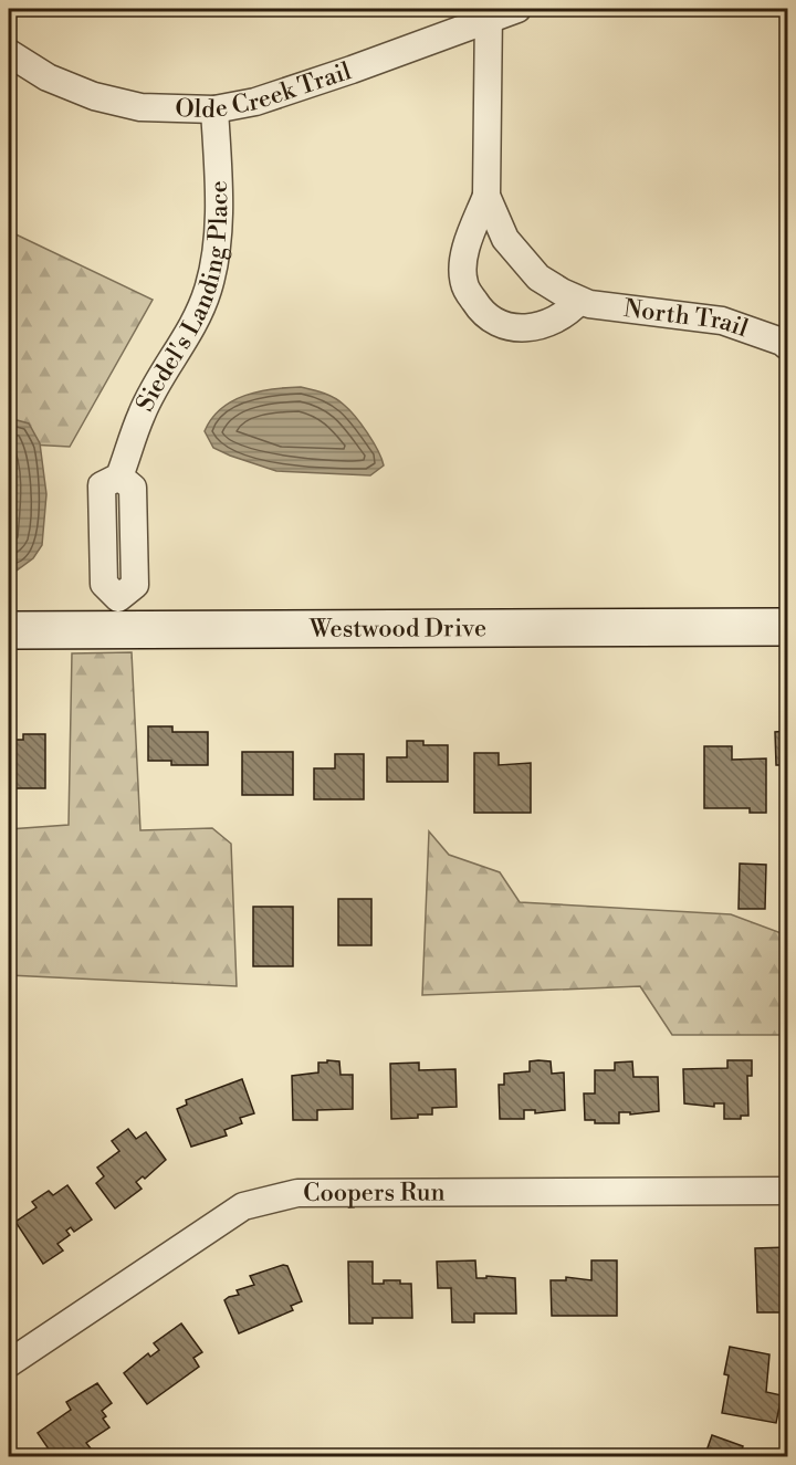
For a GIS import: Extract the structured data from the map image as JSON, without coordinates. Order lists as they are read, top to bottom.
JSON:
{
  "streets": {
    "street": [
      "Olde Creek Trail",
      "Siedel's Landing Place",
      "North Trail",
      "Westwood Drive",
      "Coopers Run"
    ]
  },
  "crossings": [
    ["Olde Creek Trail", "Siedel's Landing Place"],
    ["Olde Creek Trail", "North Trail"],
    ["Siedel's Landing Place", "Westwood Drive"]
  ]
}
